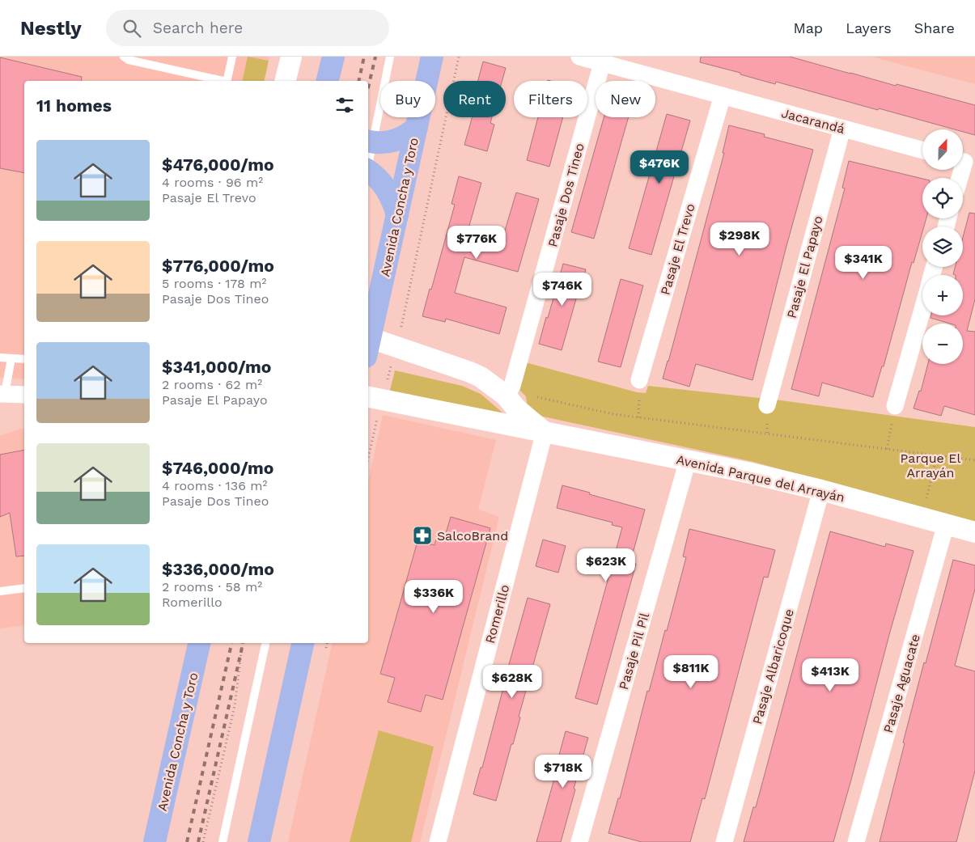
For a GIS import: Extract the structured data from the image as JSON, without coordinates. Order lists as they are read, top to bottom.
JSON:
{
  "streets": {
    "main road": ["Avenida Concha y Toro"],
    "street": [
      "Jacarandá",
      "Pasaje Dos Tineo",
      "Pasaje El Trevo",
      "Pasaje El Papayo",
      "Avenida Parque del Arrayán",
      "Romerillo",
      "Pasaje Pil Pil",
      "Pasaje Albaricoque",
      "Pasaje Aguacate"
    ]
  },
  "crossings": [
    ["Jacarandá", "Pasaje Dos Tineo"],
    ["Jacarandá", "Pasaje El Trevo"],
    ["Jacarandá", "Pasaje El Papayo"],
    ["Pasaje Dos Tineo", "Avenida Parque del Arrayán"],
    ["Avenida Concha y Toro", "Avenida Parque del Arrayán"],
    ["Avenida Parque del Arrayán", "Romerillo"],
    ["Avenida Parque del Arrayán", "Pasaje Pil Pil"],
    ["Avenida Parque del Arrayán", "Pasaje Albaricoque"],
    ["Avenida Parque del Arrayán", "Pasaje Aguacate"]
  ],
  "parks": ["Parque El Arrayán"],
  "places": {
    "pharmacy": ["SalcoBrand"]
  },
  "north": "top",
  "page": {
    "header": "Nestly",
    "search": "Search here",
    "nav": ["Map", "Layers", "Share"],
    "chip": [
      "Buy",
      "Rent",
      "Filters",
      "New"
    ],
    "heading": "11 homes",
    "map_buttons": ["+", "−"],
    "list": [
      {
        "name": "$476,000/mo",
        "note": "4 rooms · 96 m² · Pasaje El Trevo"
      },
      {
        "name": "$776,000/mo",
        "note": "5 rooms · 178 m² · Pasaje Dos Tineo"
      },
      {
        "name": "$341,000/mo",
        "note": "2 rooms · 62 m² · Pasaje El Papayo"
      },
      {
        "name": "$746,000/mo",
        "note": "4 rooms · 136 m² · Pasaje Dos Tineo"
      },
      {
        "name": "$336,000/mo",
        "note": "2 rooms · 58 m² · Romerillo"
      }
    ],
    "price": [
      "$476K",
      "$298K",
      "$776K",
      "$341K",
      "$746K",
      "$623K",
      "$336K",
      "$811K",
      "$413K",
      "$628K",
      "$718K"
    ]
  }
}
